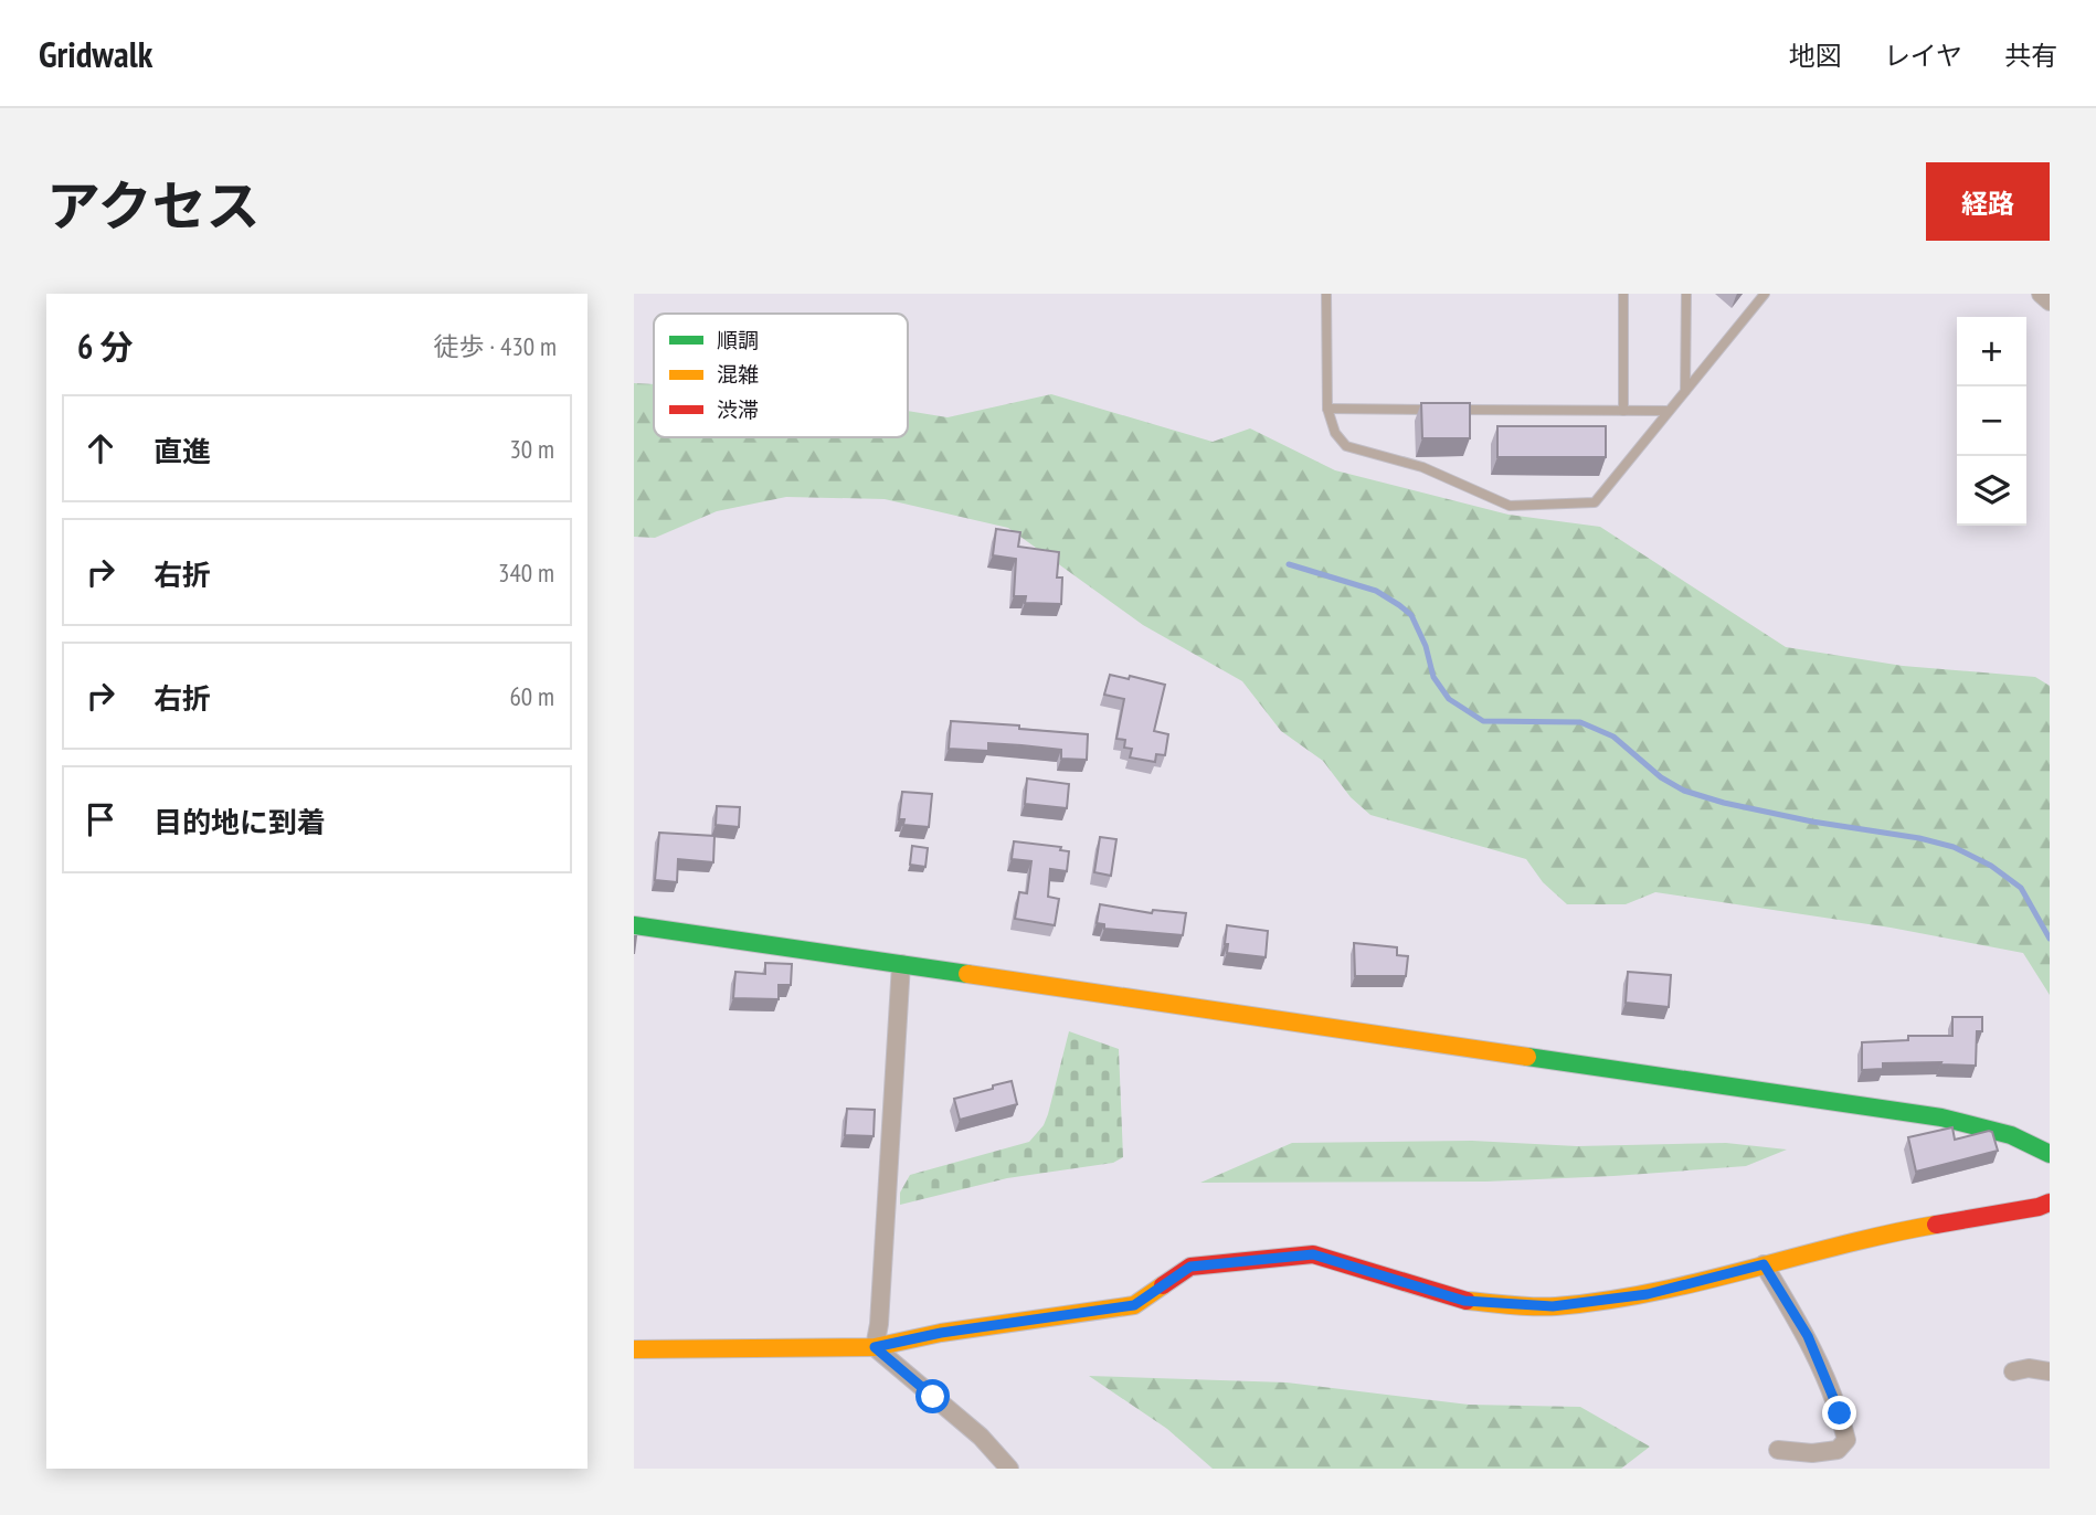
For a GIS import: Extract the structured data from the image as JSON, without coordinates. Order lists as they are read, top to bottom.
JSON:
{
  "legend": ["順調", "混雑", "渋滞"],
  "page": {
    "header": "Gridwalk",
    "nav": ["地図", "レイヤ", "共有"],
    "title": "アクセス",
    "buttons": "経路",
    "heading": ["6 分", "徒歩 · 430 m"],
    "map_buttons": ["+", "−"],
    "list": [
      ["直進", "30 m"],
      ["右折", "340 m"],
      ["右折", "60 m"],
      "目的地に到着"
    ]
  }
}
